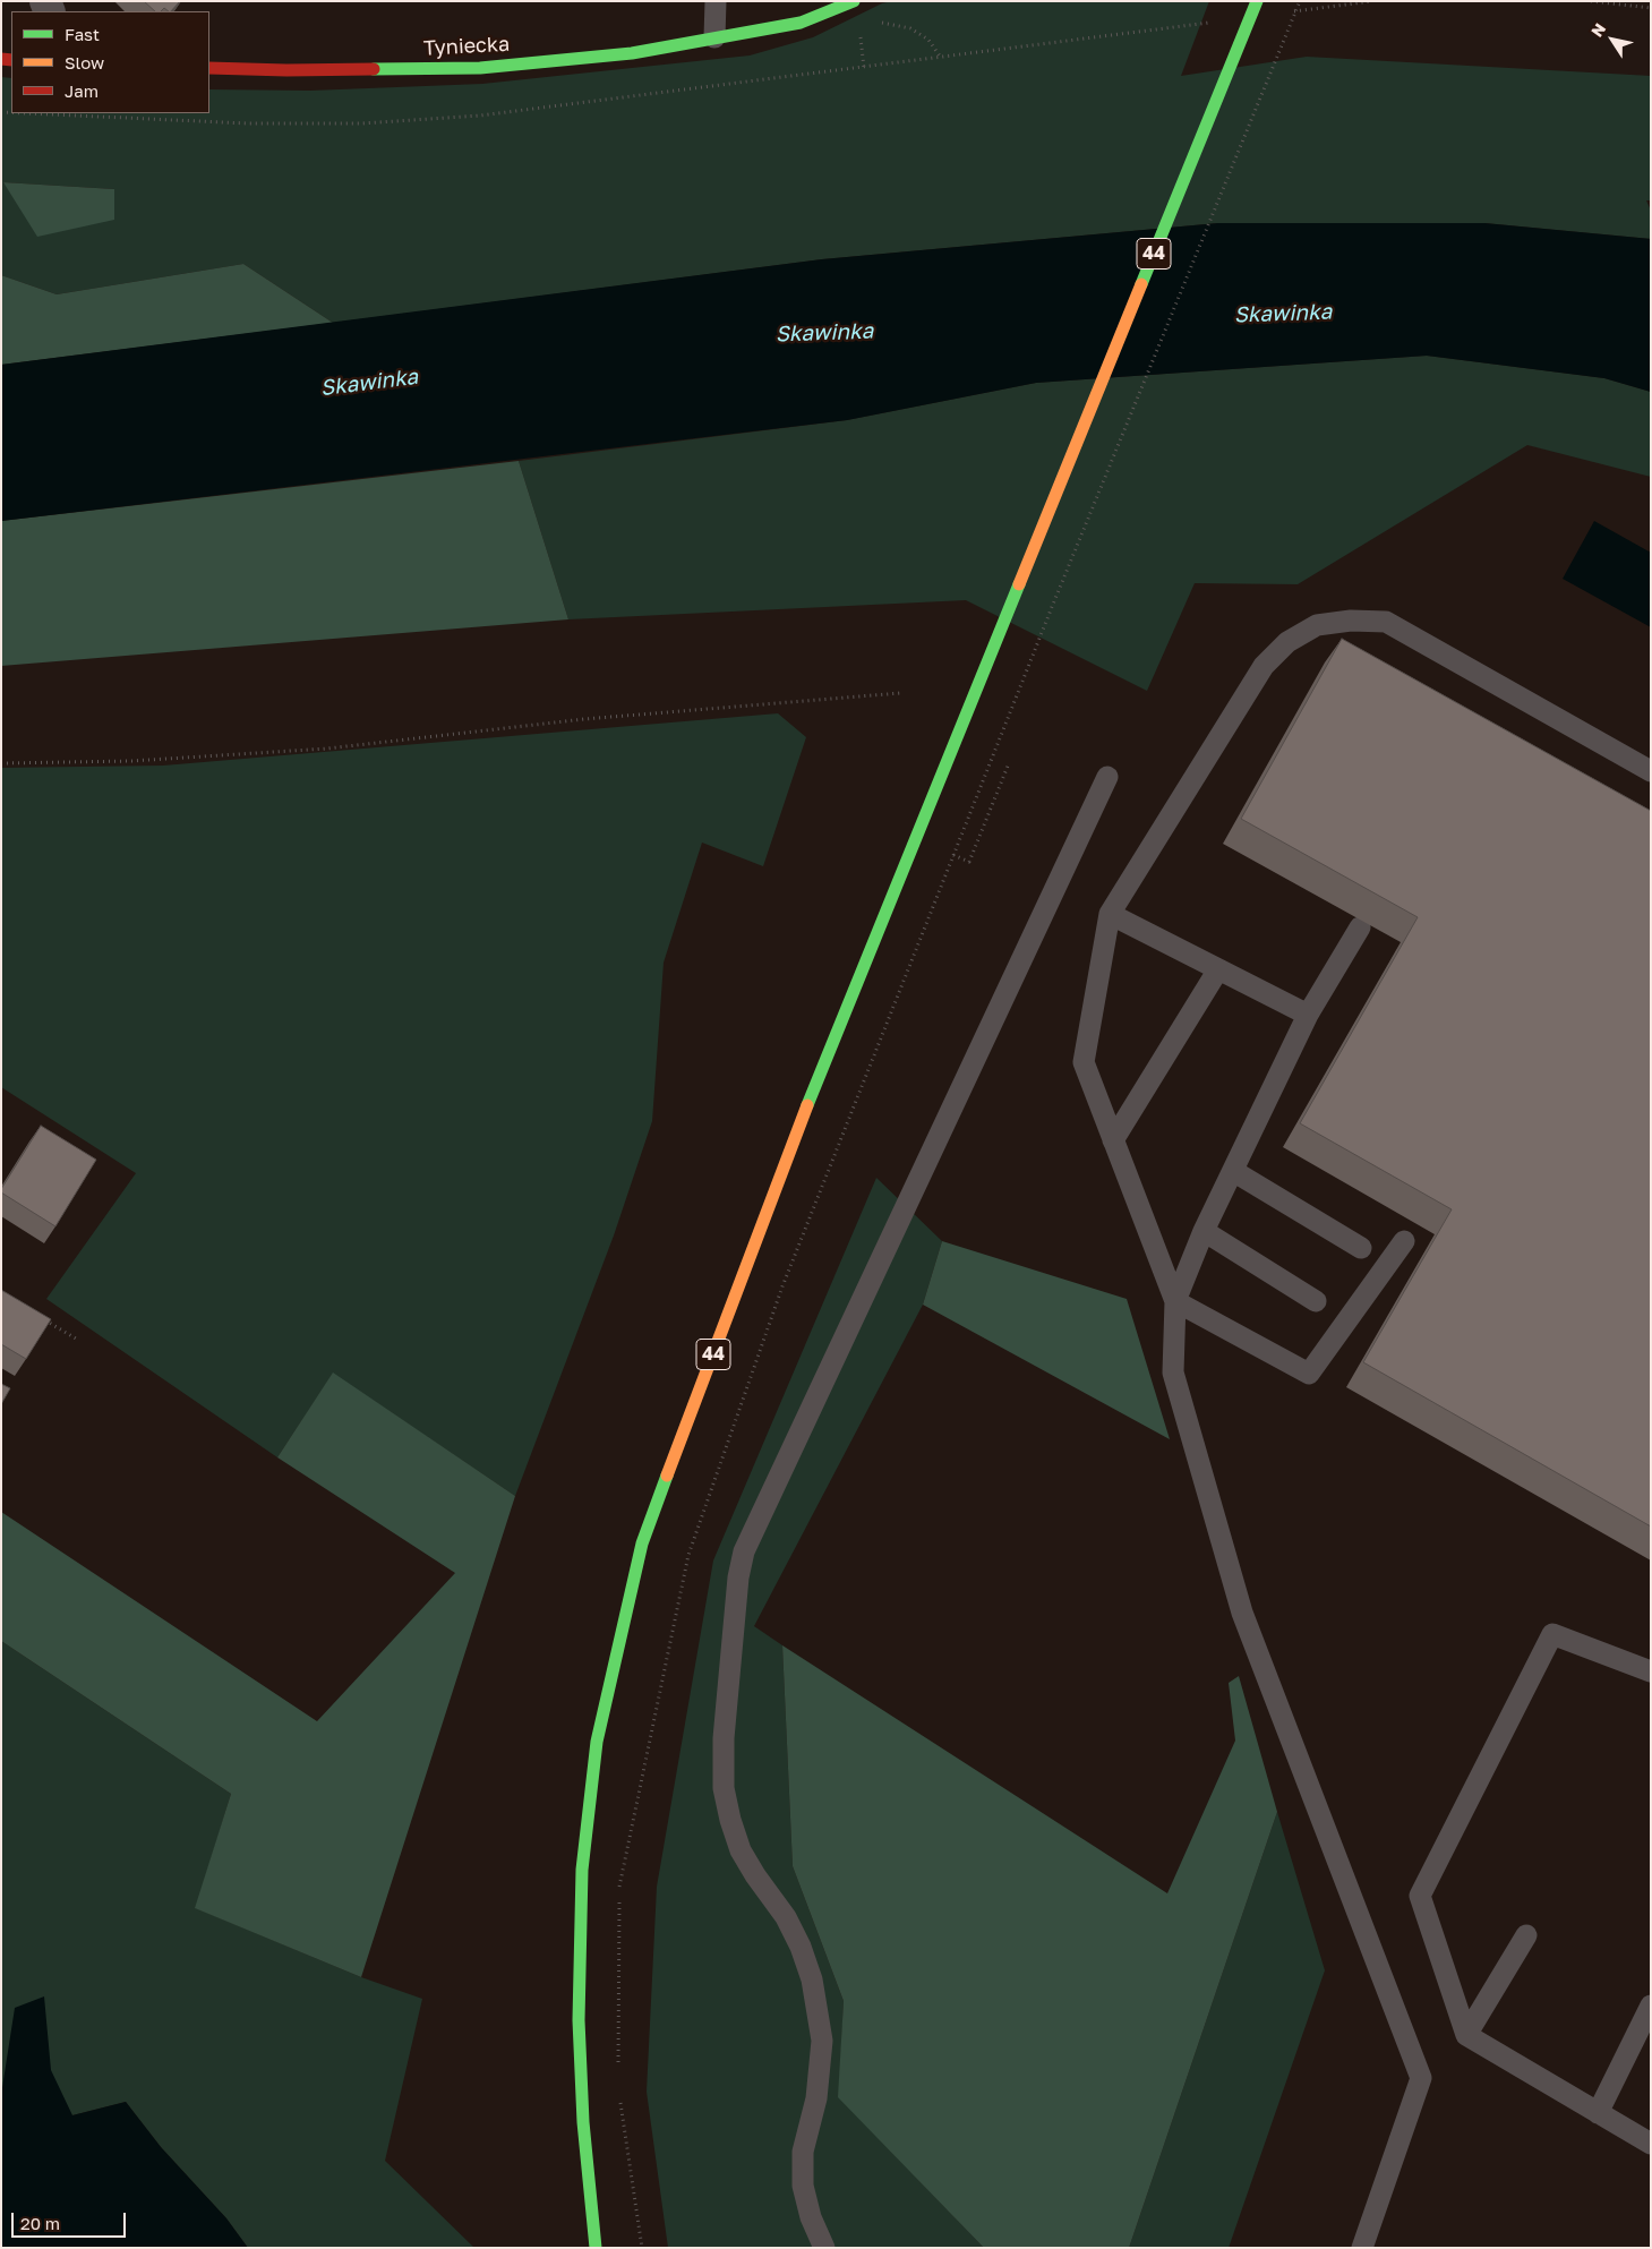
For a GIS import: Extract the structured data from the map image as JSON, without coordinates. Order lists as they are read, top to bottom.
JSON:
{
  "streets": {
    "main road": ["Tyniecka", "44"]
  },
  "water": ["Skawinka"],
  "legend": ["Fast", "Slow", "Jam"],
  "scale_bar": "20 m",
  "north": "top left"
}
